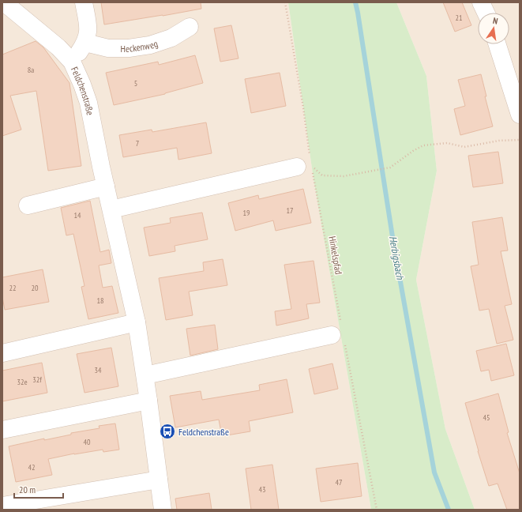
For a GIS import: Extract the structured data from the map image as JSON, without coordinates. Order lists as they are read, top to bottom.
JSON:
{
  "streets": {
    "street": ["Heckenweg", "Feldchenstraße"],
    "path": ["Hinkelspfad"]
  },
  "water": ["Herbigsbach"],
  "places": {
    "bus stop": ["Feldchenstraße"]
  },
  "house_numbers": [
    "21",
    "8a",
    "5",
    "7",
    "17",
    "19",
    "14",
    "22",
    "20",
    "18",
    "34",
    "32f",
    "32e",
    "45",
    "40",
    "42",
    "47",
    "43"
  ],
  "scale_bar": "20 m",
  "north": "top"
}
